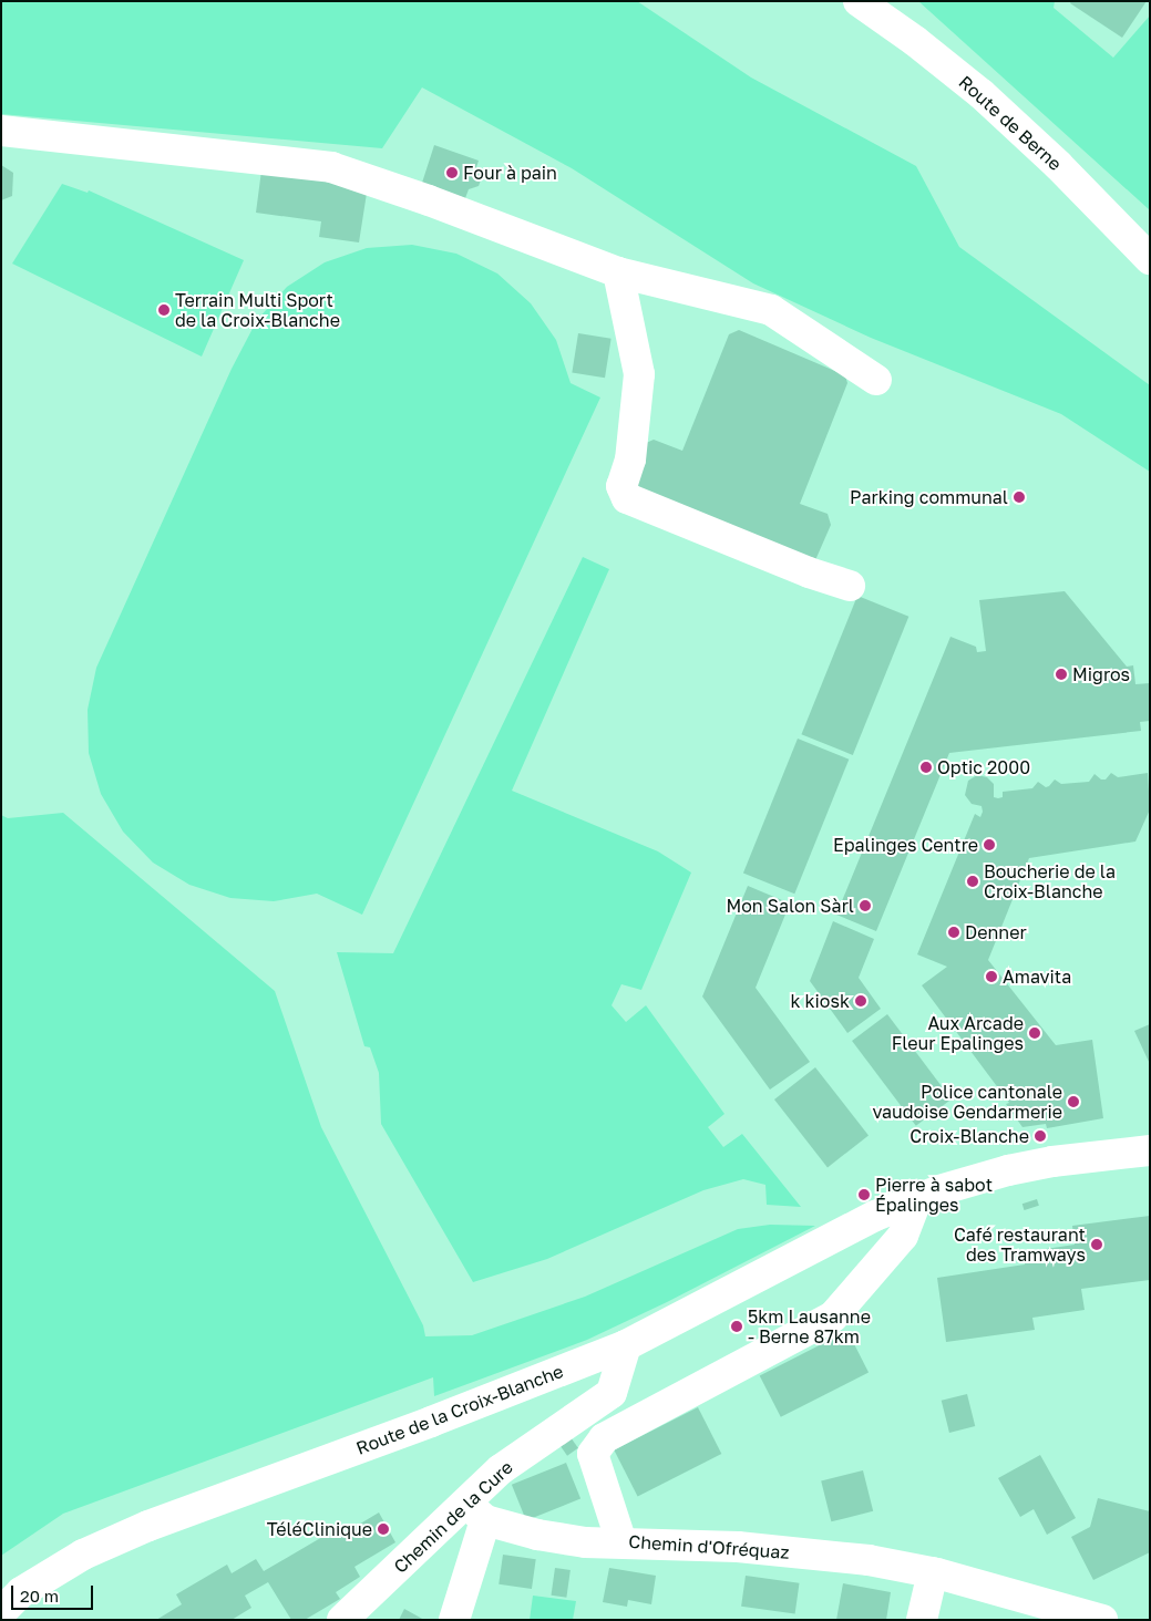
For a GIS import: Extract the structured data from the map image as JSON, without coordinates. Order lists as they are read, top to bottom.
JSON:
{
  "streets": {
    "street": [
      "Route de Berne",
      "Route de la Croix-Blanche",
      "Chemin de la Cure",
      "Chemin d'Ofréquaz"
    ]
  },
  "crossings": [
    ["Route de la Croix-Blanche", "Chemin de la Cure"],
    ["Chemin de la Cure", "Chemin d'Ofréquaz"]
  ],
  "places": [
    "Four à pain",
    "Terrain Multi Sport de la Croix-Blanche",
    "Parking communal",
    "Migros",
    "Optic 2000",
    "Epalinges Centre",
    "Boucherie de la Croix-Blanche",
    "Mon Salon Sàrl",
    "Denner",
    "Amavita",
    "k kiosk",
    "Aux Arcade Fleur Epalinges",
    "Police cantonale vaudoise Gendarmerie",
    "Croix-Blanche",
    "Pierre à sabot Épalinges",
    "Café restaurant des Tramways",
    "5km Lausanne - Berne 87km",
    "TéléClinique"
  ],
  "scale_bar": "20 m"
}
